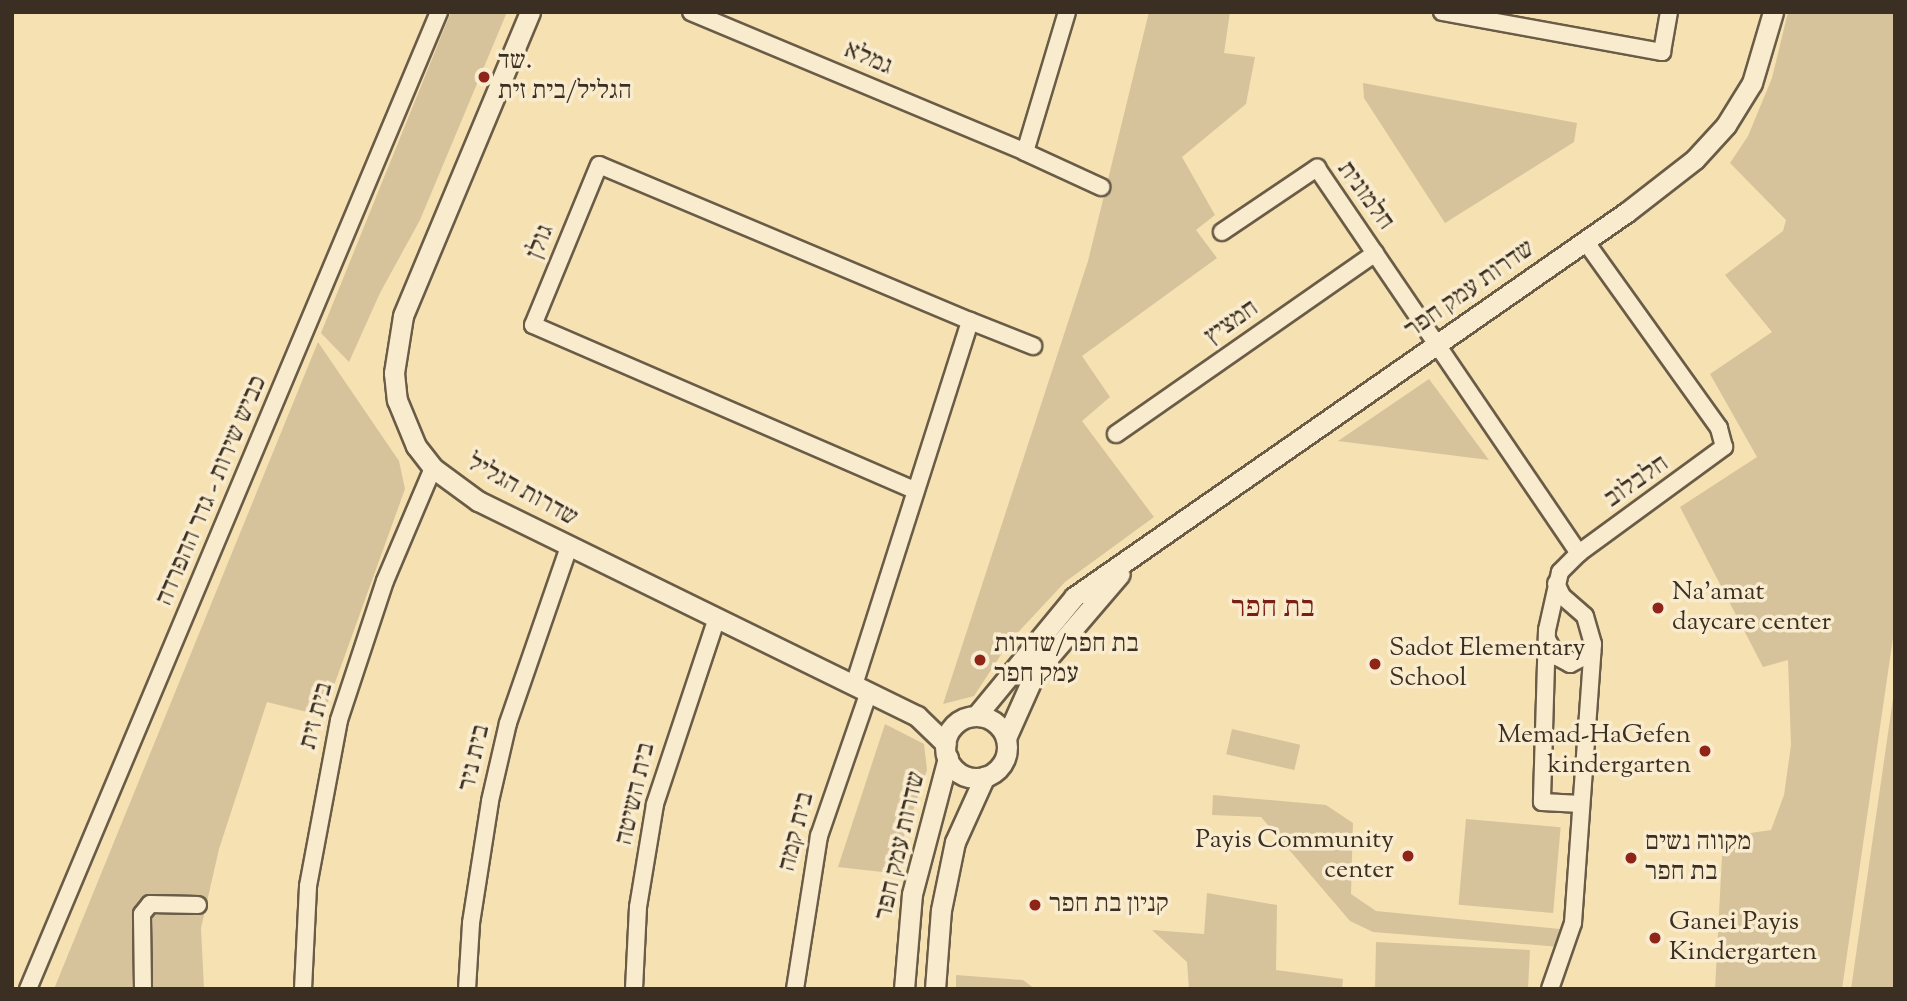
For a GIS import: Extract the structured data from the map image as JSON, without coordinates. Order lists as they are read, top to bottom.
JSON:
{
  "streets": {
    "street": [
      "גמלא",
      "חלמונית",
      "גולן",
      "שדרות עמק חפר",
      "חמציץ",
      "חלבלוב",
      "כביש שירות - גדר ההפרדה",
      "שדרות הגליל",
      "בית זית",
      "בית ניר",
      "בית השיטה",
      "בית קמה"
    ]
  },
  "crossings": [
    ["חלמונית", "שדרות עמק חפר"],
    ["חלמונית", "חמציץ"],
    ["שדרות עמק חפר", "חלבלוב"],
    ["שדרות עמק חפר", "שדרות הגליל"],
    ["שדרות הגליל", "בית זית"],
    ["שדרות הגליל", "בית ניר"],
    ["שדרות הגליל", "בית השיטה"],
    ["שדרות הגליל", "בית קמה"]
  ],
  "districts": ["בת חפר"],
  "places": [
    "שד. הגליל/בית זית",
    "Na'amat daycare center",
    "בת חפר/שדרות עמק חפר",
    "Sadot Elementary School",
    "Memad-HaGefen kindergarten",
    "Payis Community center",
    "מקווה נשים בת חפר",
    "קניון בת חפר",
    "Ganei Payis Kindergarten"
  ]
}
